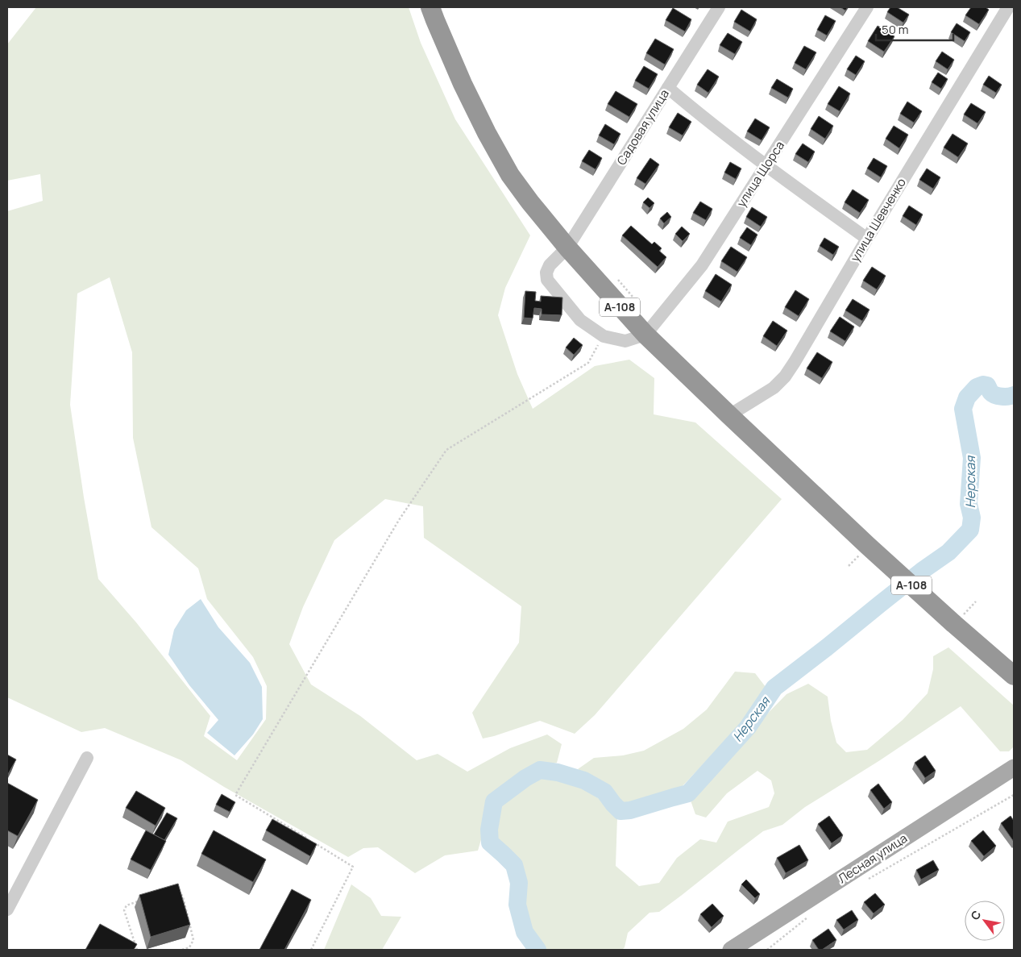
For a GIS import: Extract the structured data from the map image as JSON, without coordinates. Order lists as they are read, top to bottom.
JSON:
{
  "streets": {
    "highway": ["А-108"],
    "main road": ["Лесная улица"],
    "street": ["Садовая улица", "улица Щорса", "улица Шевченко"]
  },
  "crossings": [
    ["Садовая улица", "А-108"],
    ["улица Щорса", "А-108"],
    ["улица Шевченко", "А-108"]
  ],
  "water": ["Нерская"],
  "scale_bar": "50 m",
  "north": "top left"
}
